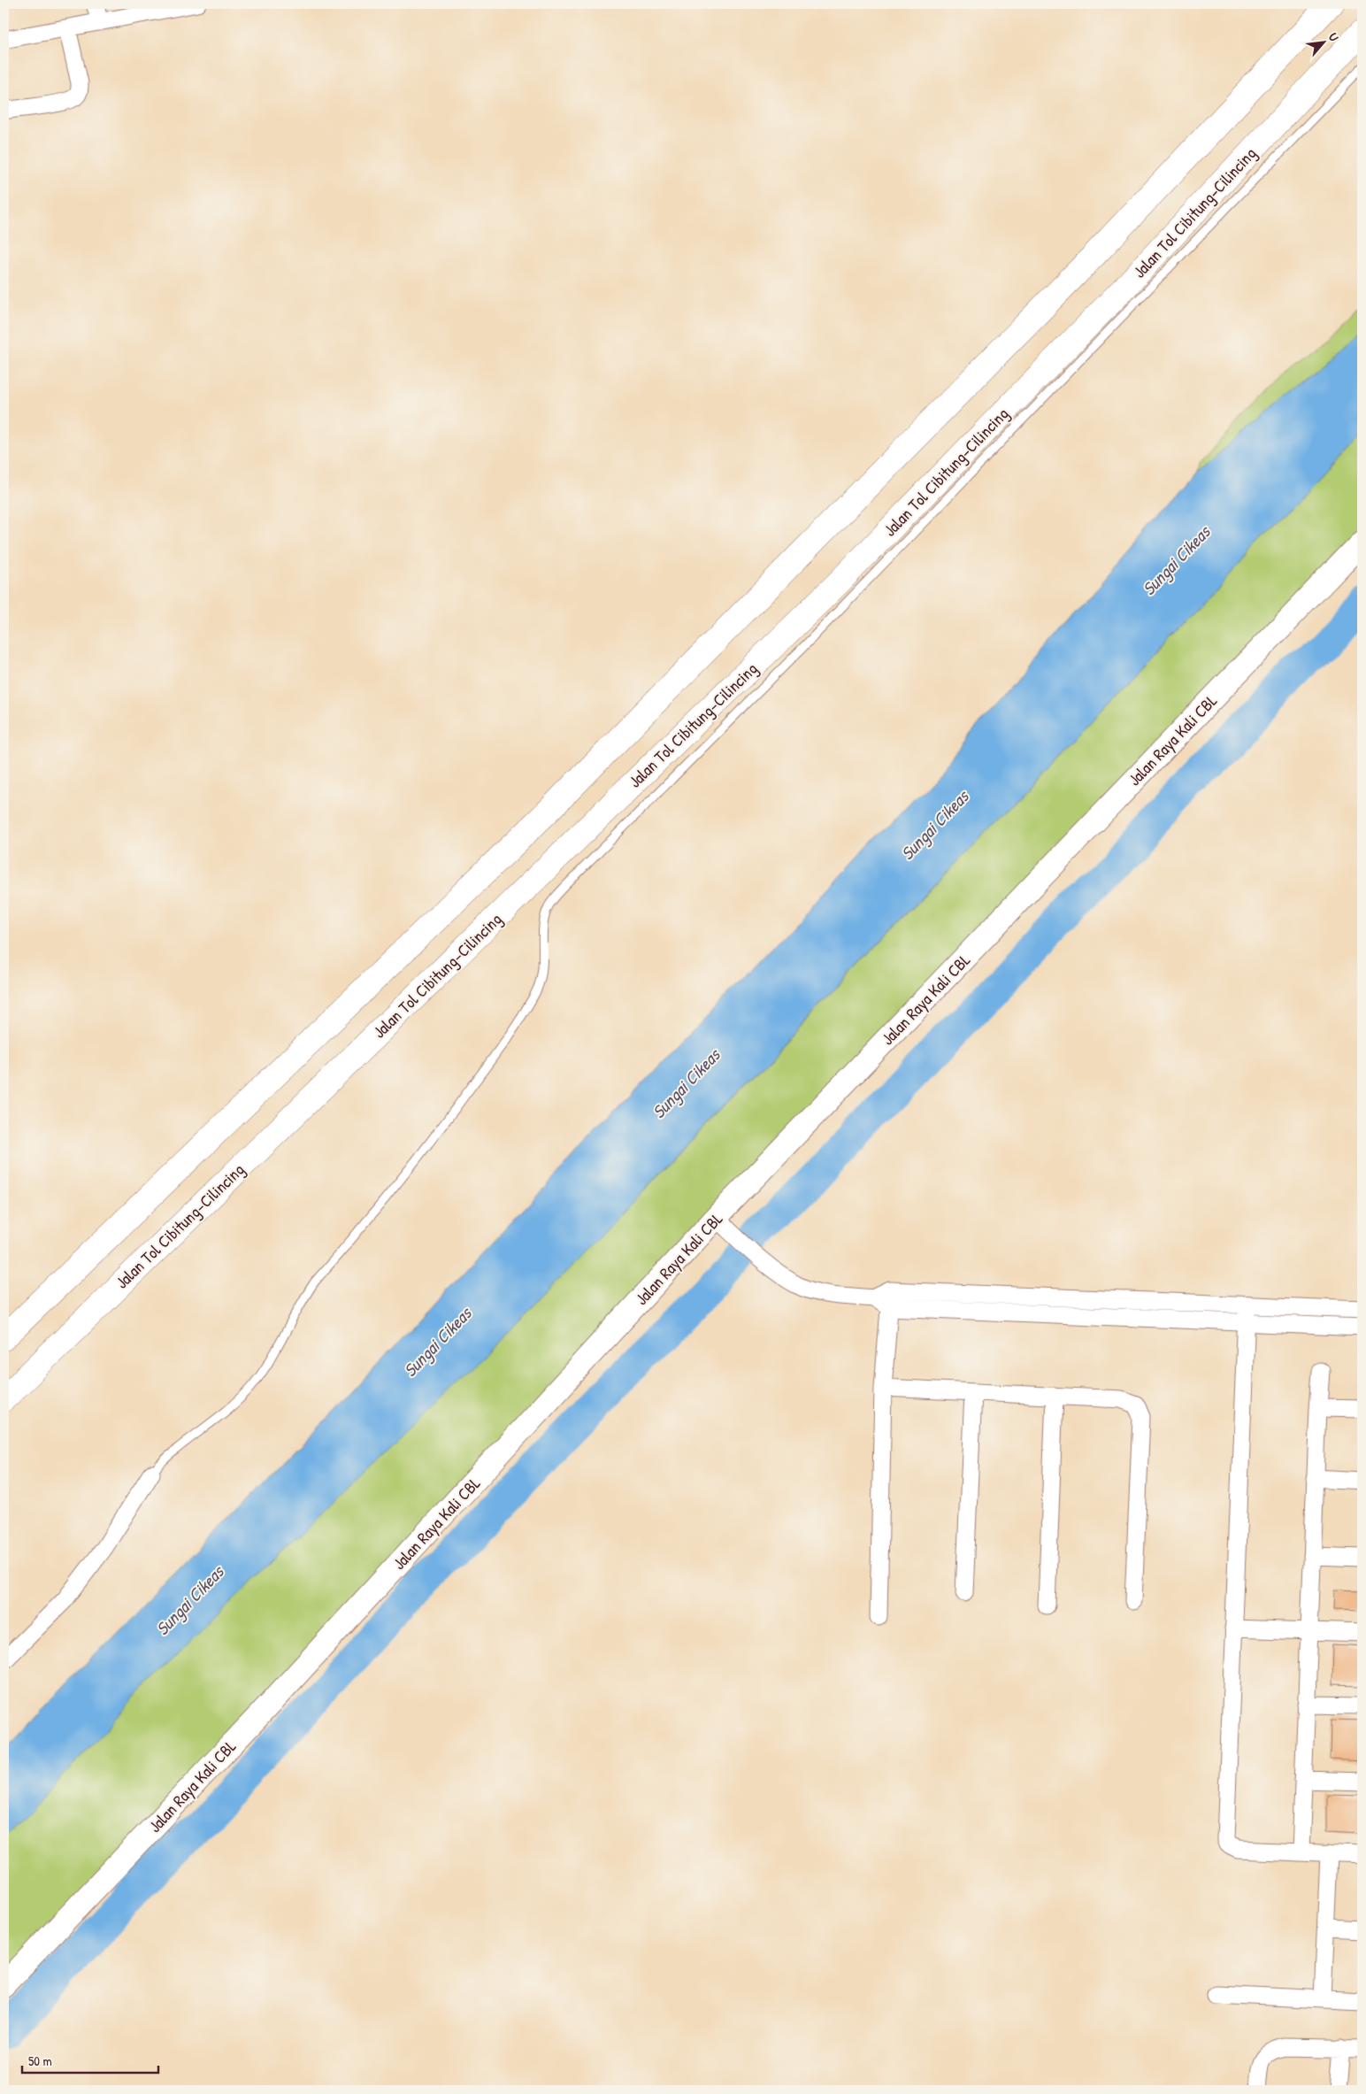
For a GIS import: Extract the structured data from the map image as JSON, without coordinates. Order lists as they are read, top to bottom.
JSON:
{
  "streets": {
    "highway": ["Jalan Tol Cibitung–Cilincing"],
    "main road": ["Jalan Raya Kali CBL"]
  },
  "water": ["Sungai Cikeas"],
  "scale_bar": "50 m",
  "north": "top right"
}
